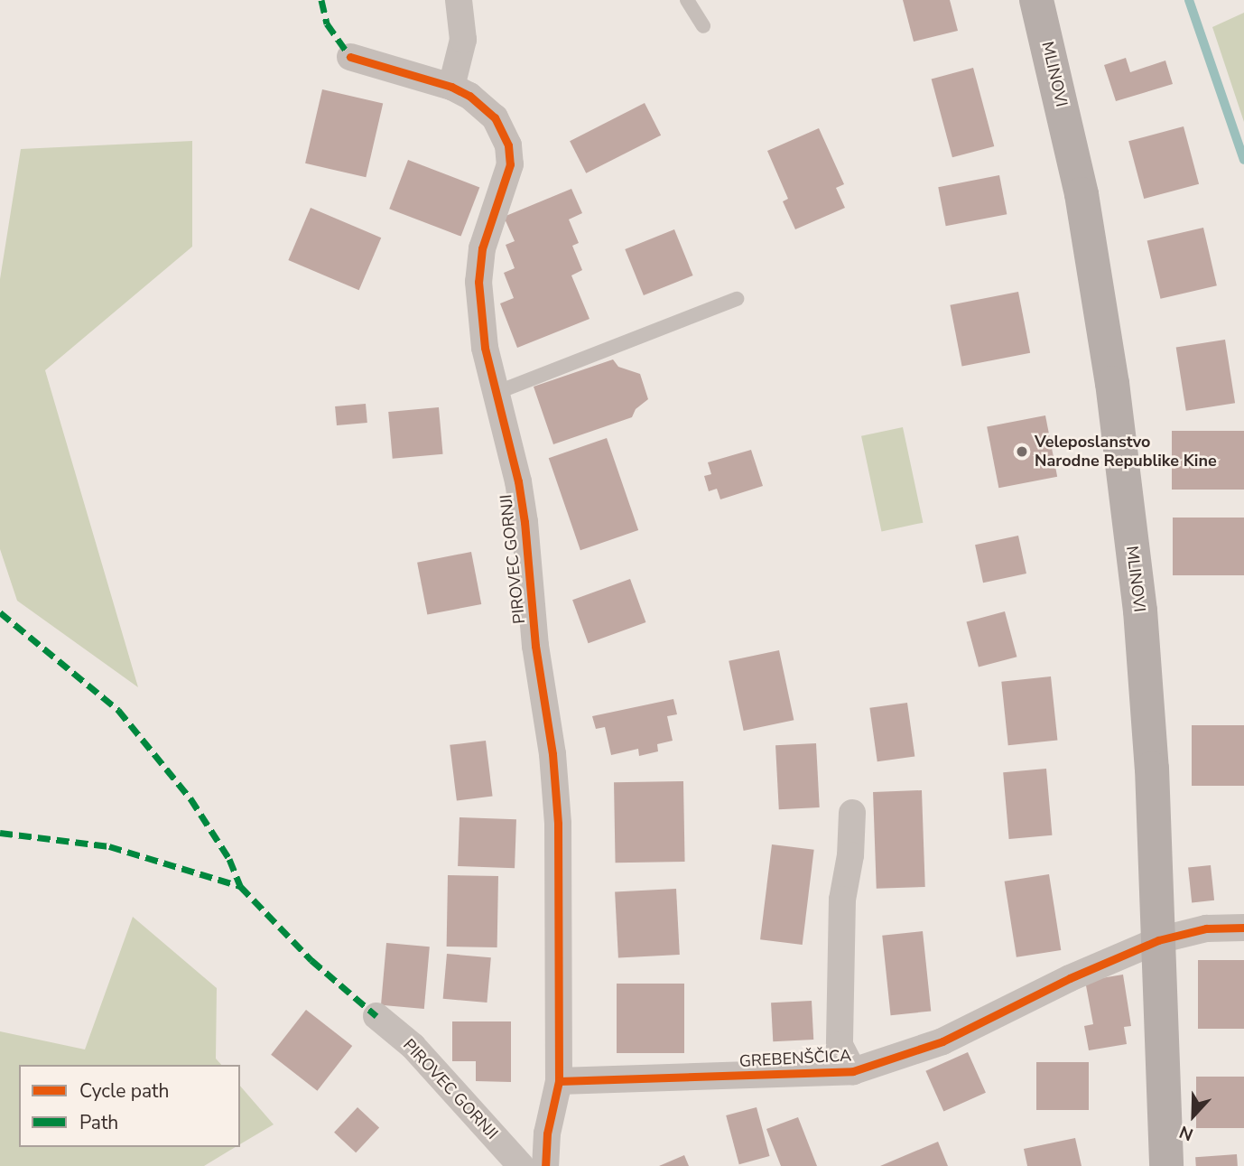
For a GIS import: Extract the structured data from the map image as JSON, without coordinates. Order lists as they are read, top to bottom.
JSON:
{
  "streets": {
    "main road": ["MLINOVI"],
    "street": ["PIROVEC GORNJI", "GREBENŠČICA"]
  },
  "crossings": [
    ["MLINOVI", "GREBENŠČICA"],
    ["PIROVEC GORNJI", "GREBENŠČICA"]
  ],
  "places": ["Veleposlanstvo Narodne Republike Kine"],
  "legend": ["Cycle path", "Path"],
  "north": "bottom"
}
